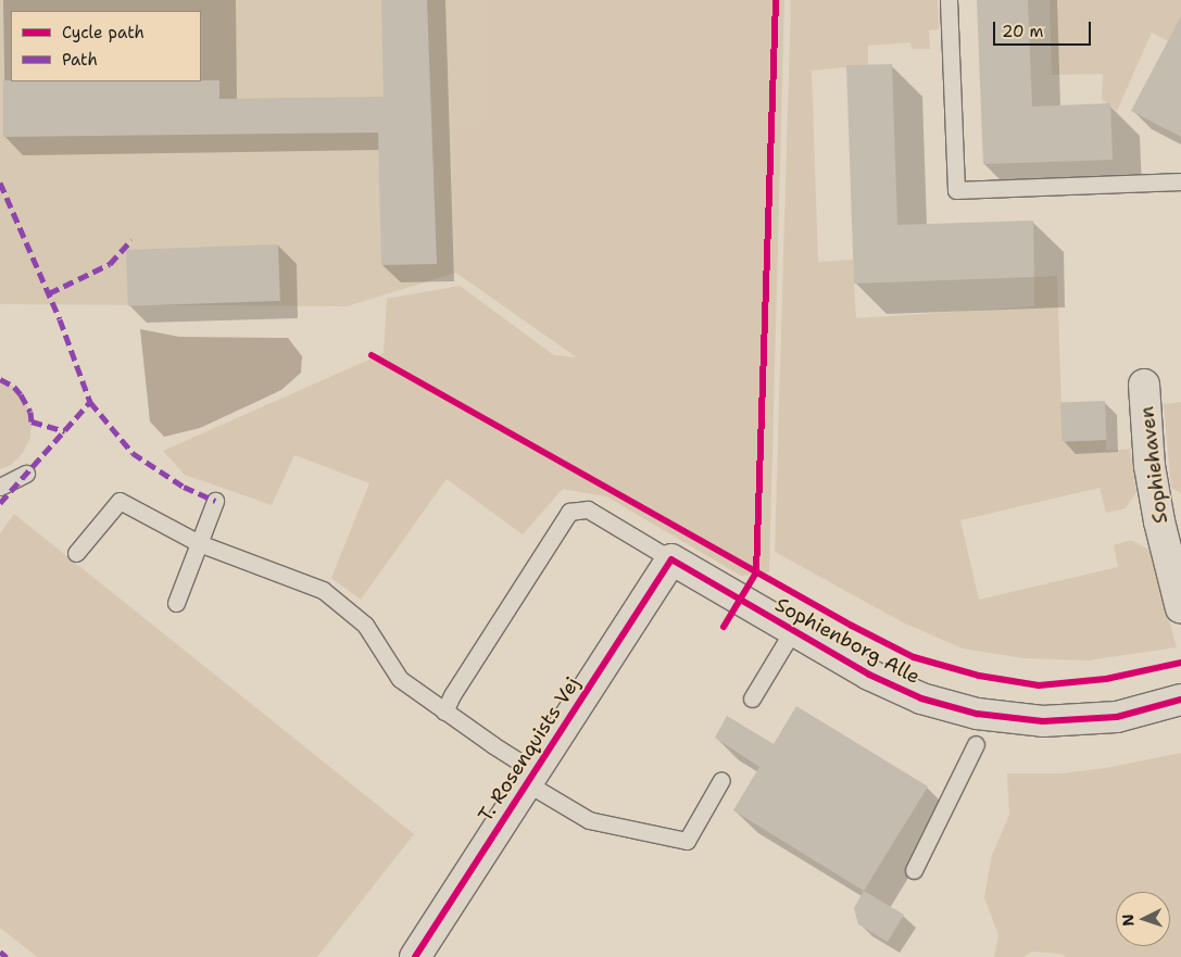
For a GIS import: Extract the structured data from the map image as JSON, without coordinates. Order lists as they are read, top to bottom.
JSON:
{
  "streets": {
    "street": ["Sophiehaven", "Sophienborg Alle", "T. Rosenquists Vej"]
  },
  "crossings": [
    ["Sophienborg Alle", "T. Rosenquists Vej"]
  ],
  "legend": ["Cycle path", "Path"],
  "scale_bar": "20 m",
  "north": "left"
}
